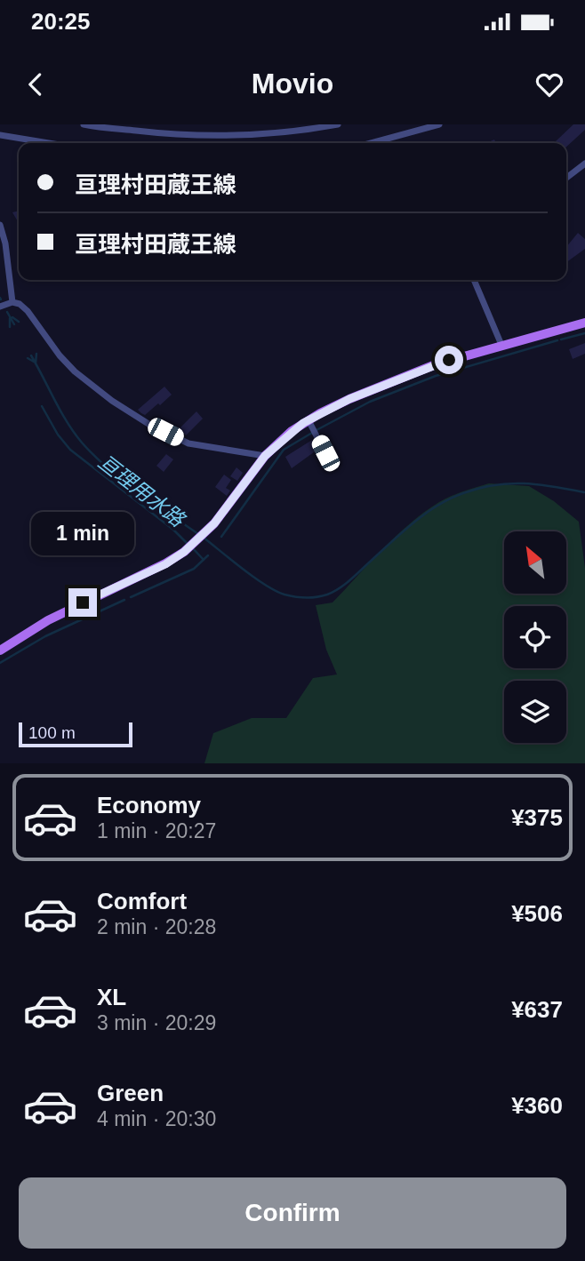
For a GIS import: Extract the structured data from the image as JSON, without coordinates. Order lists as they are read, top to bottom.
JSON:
{
  "water": ["亘理用水路"],
  "scale_bar": "100 m",
  "north": "top left",
  "page": {
    "status": "20:25",
    "header": "Movio",
    "banner": ["亘理村田蔵王線", "亘理村田蔵王線"],
    "bubble": "1 min",
    "scale": "100 m",
    "list": [
      {
        "name": "Economy",
        "note": "1 min · 20:27",
        "value": "¥375"
      },
      {
        "name": "Comfort",
        "note": "2 min · 20:28",
        "value": "¥506"
      },
      {
        "name": "XL",
        "note": "3 min · 20:29",
        "value": "¥637"
      },
      {
        "name": "Green",
        "note": "4 min · 20:30",
        "value": "¥360"
      }
    ],
    "buttons": "Confirm"
  }
}
